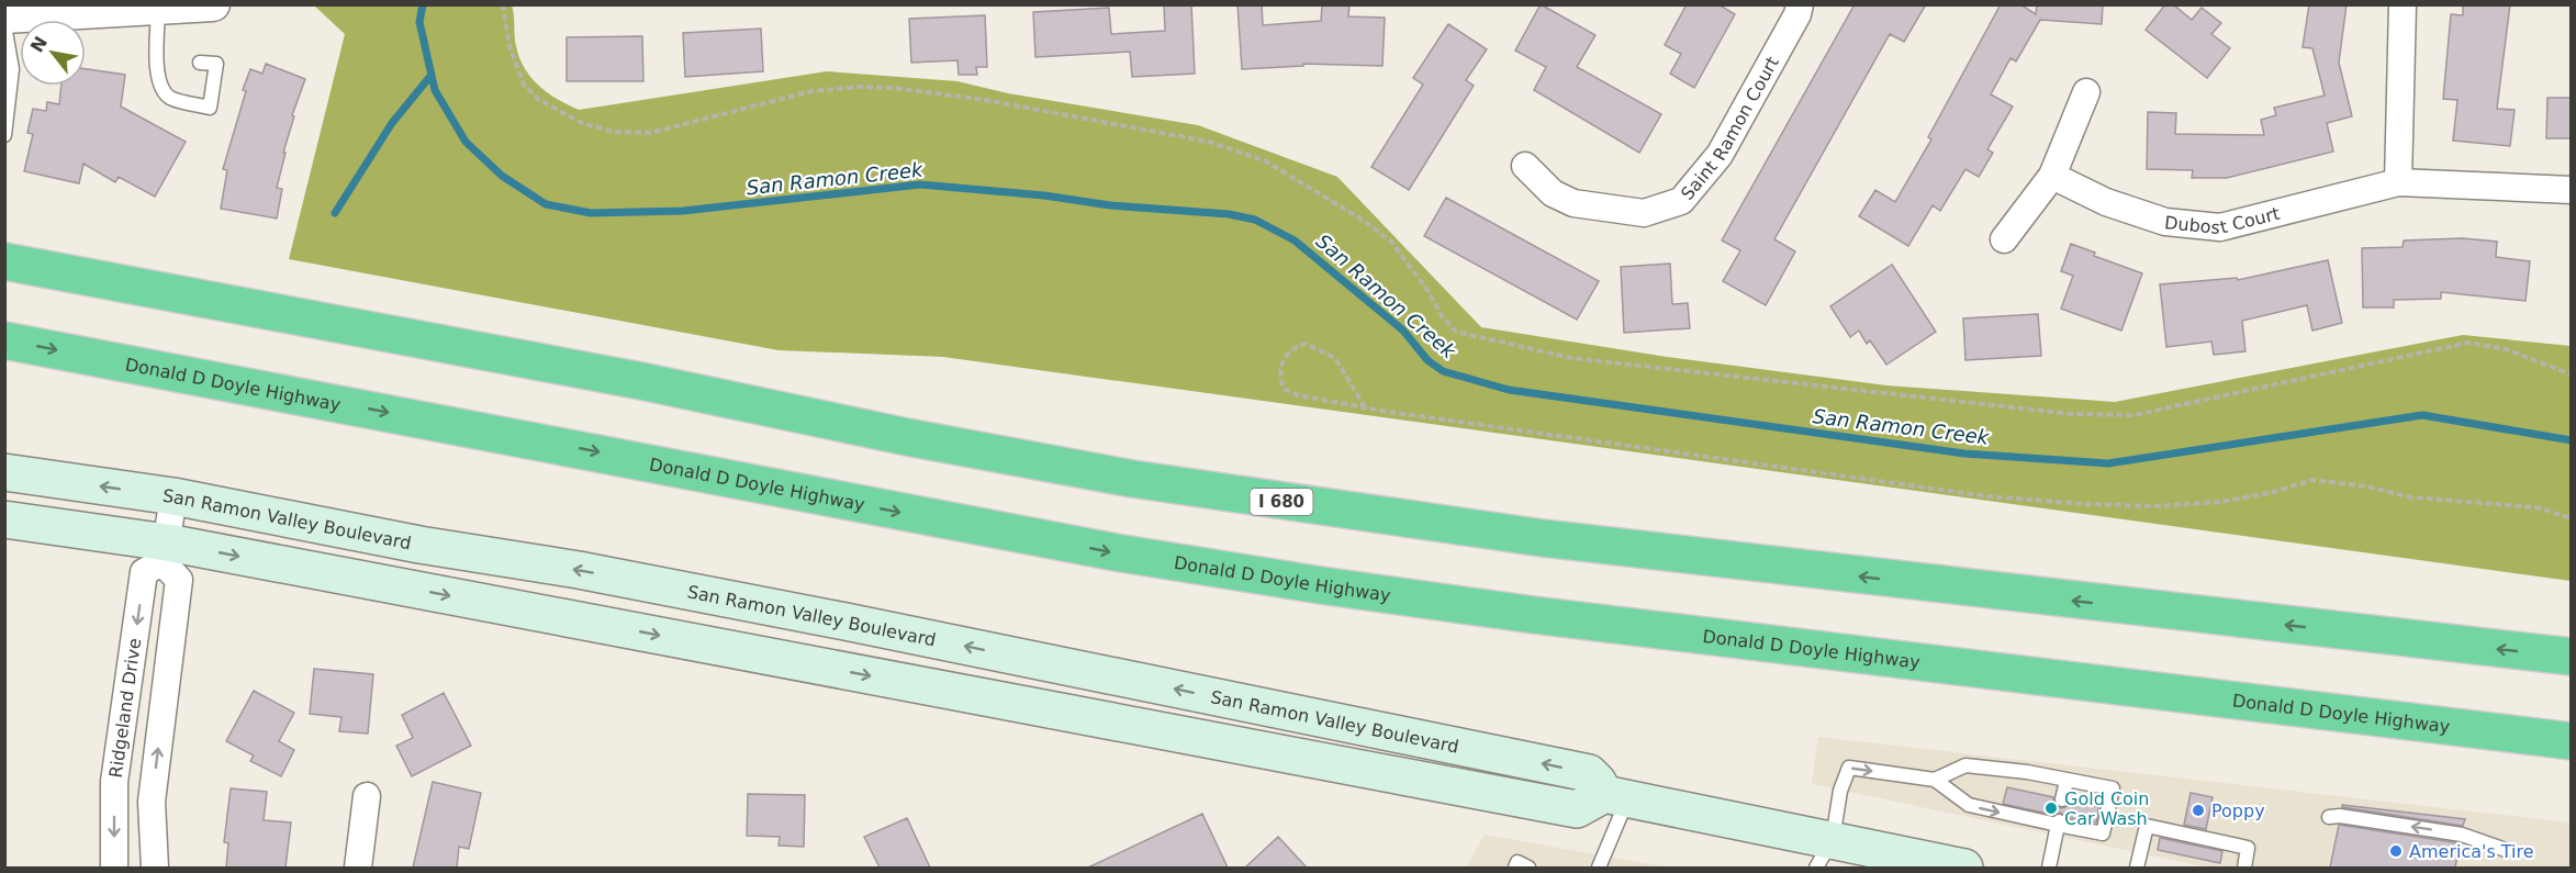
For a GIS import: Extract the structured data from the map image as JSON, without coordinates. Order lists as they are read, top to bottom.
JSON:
{
  "streets": {
    "highway": ["Donald D Doyle Highway", "I 680"],
    "main road": ["San Ramon Valley Boulevard"],
    "street": ["Saint Ramon Court", "Dubost Court", "Ridgeland Drive"]
  },
  "water": ["San Ramon Creek"],
  "places": ["Gold Coin Car Wash", "Poppy", "America's Tire"],
  "north": "top left"
}
